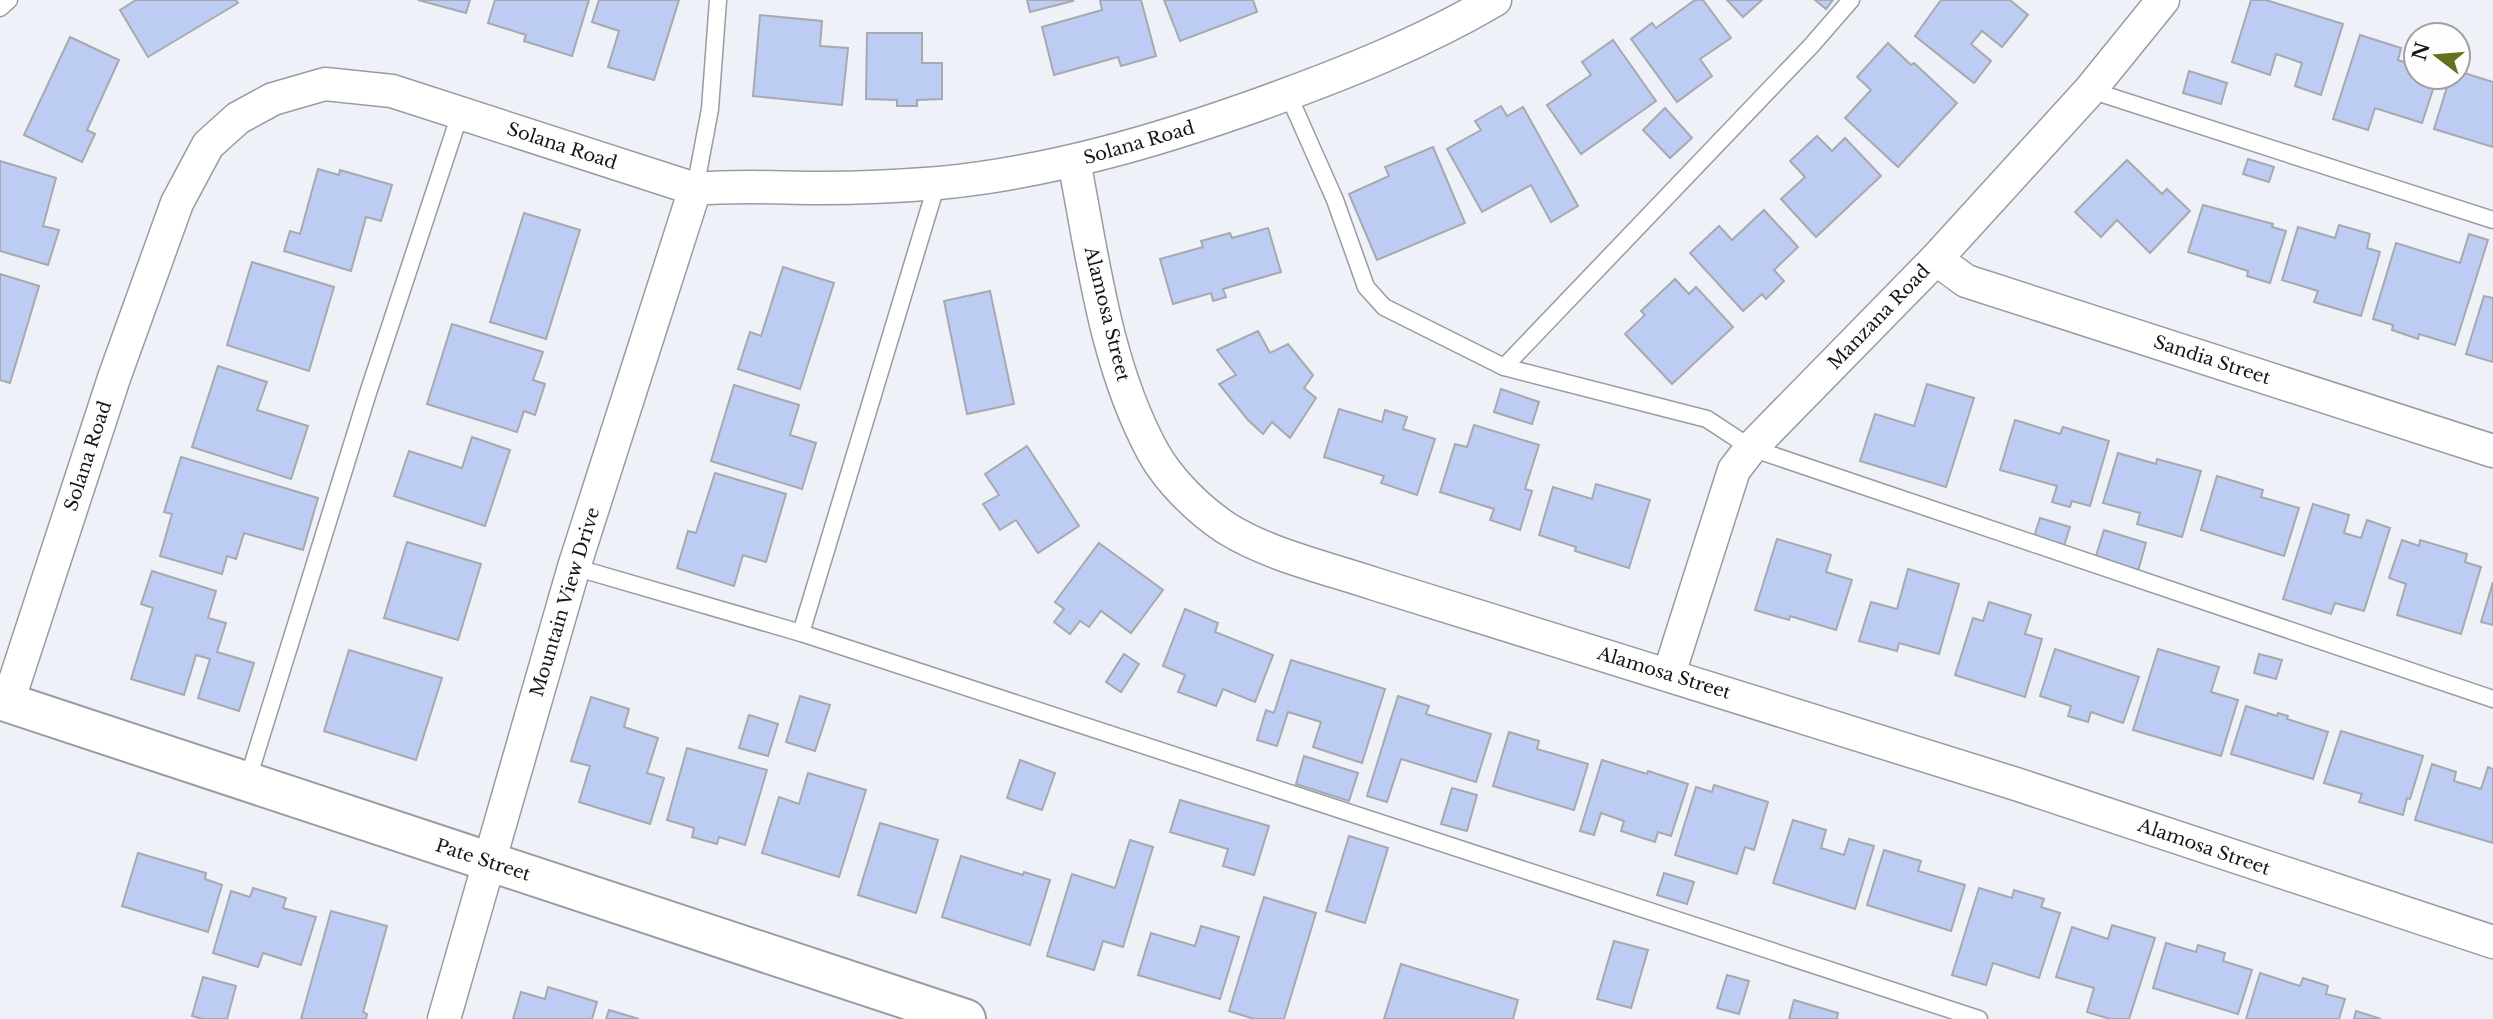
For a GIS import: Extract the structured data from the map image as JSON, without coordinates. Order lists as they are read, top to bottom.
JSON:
{
  "streets": {
    "street": [
      "Solana Road",
      "Alamosa Street",
      "Manzana Road",
      "Sandia Street",
      "Mountain View Drive",
      "Pate Street"
    ]
  },
  "crossings": [
    ["Solana Road", "Alamosa Street"],
    ["Solana Road", "Mountain View Drive"],
    ["Solana Road", "Pate Street"],
    ["Alamosa Street", "Manzana Road"],
    ["Manzana Road", "Sandia Street"],
    ["Mountain View Drive", "Pate Street"]
  ],
  "north": "left"
}
